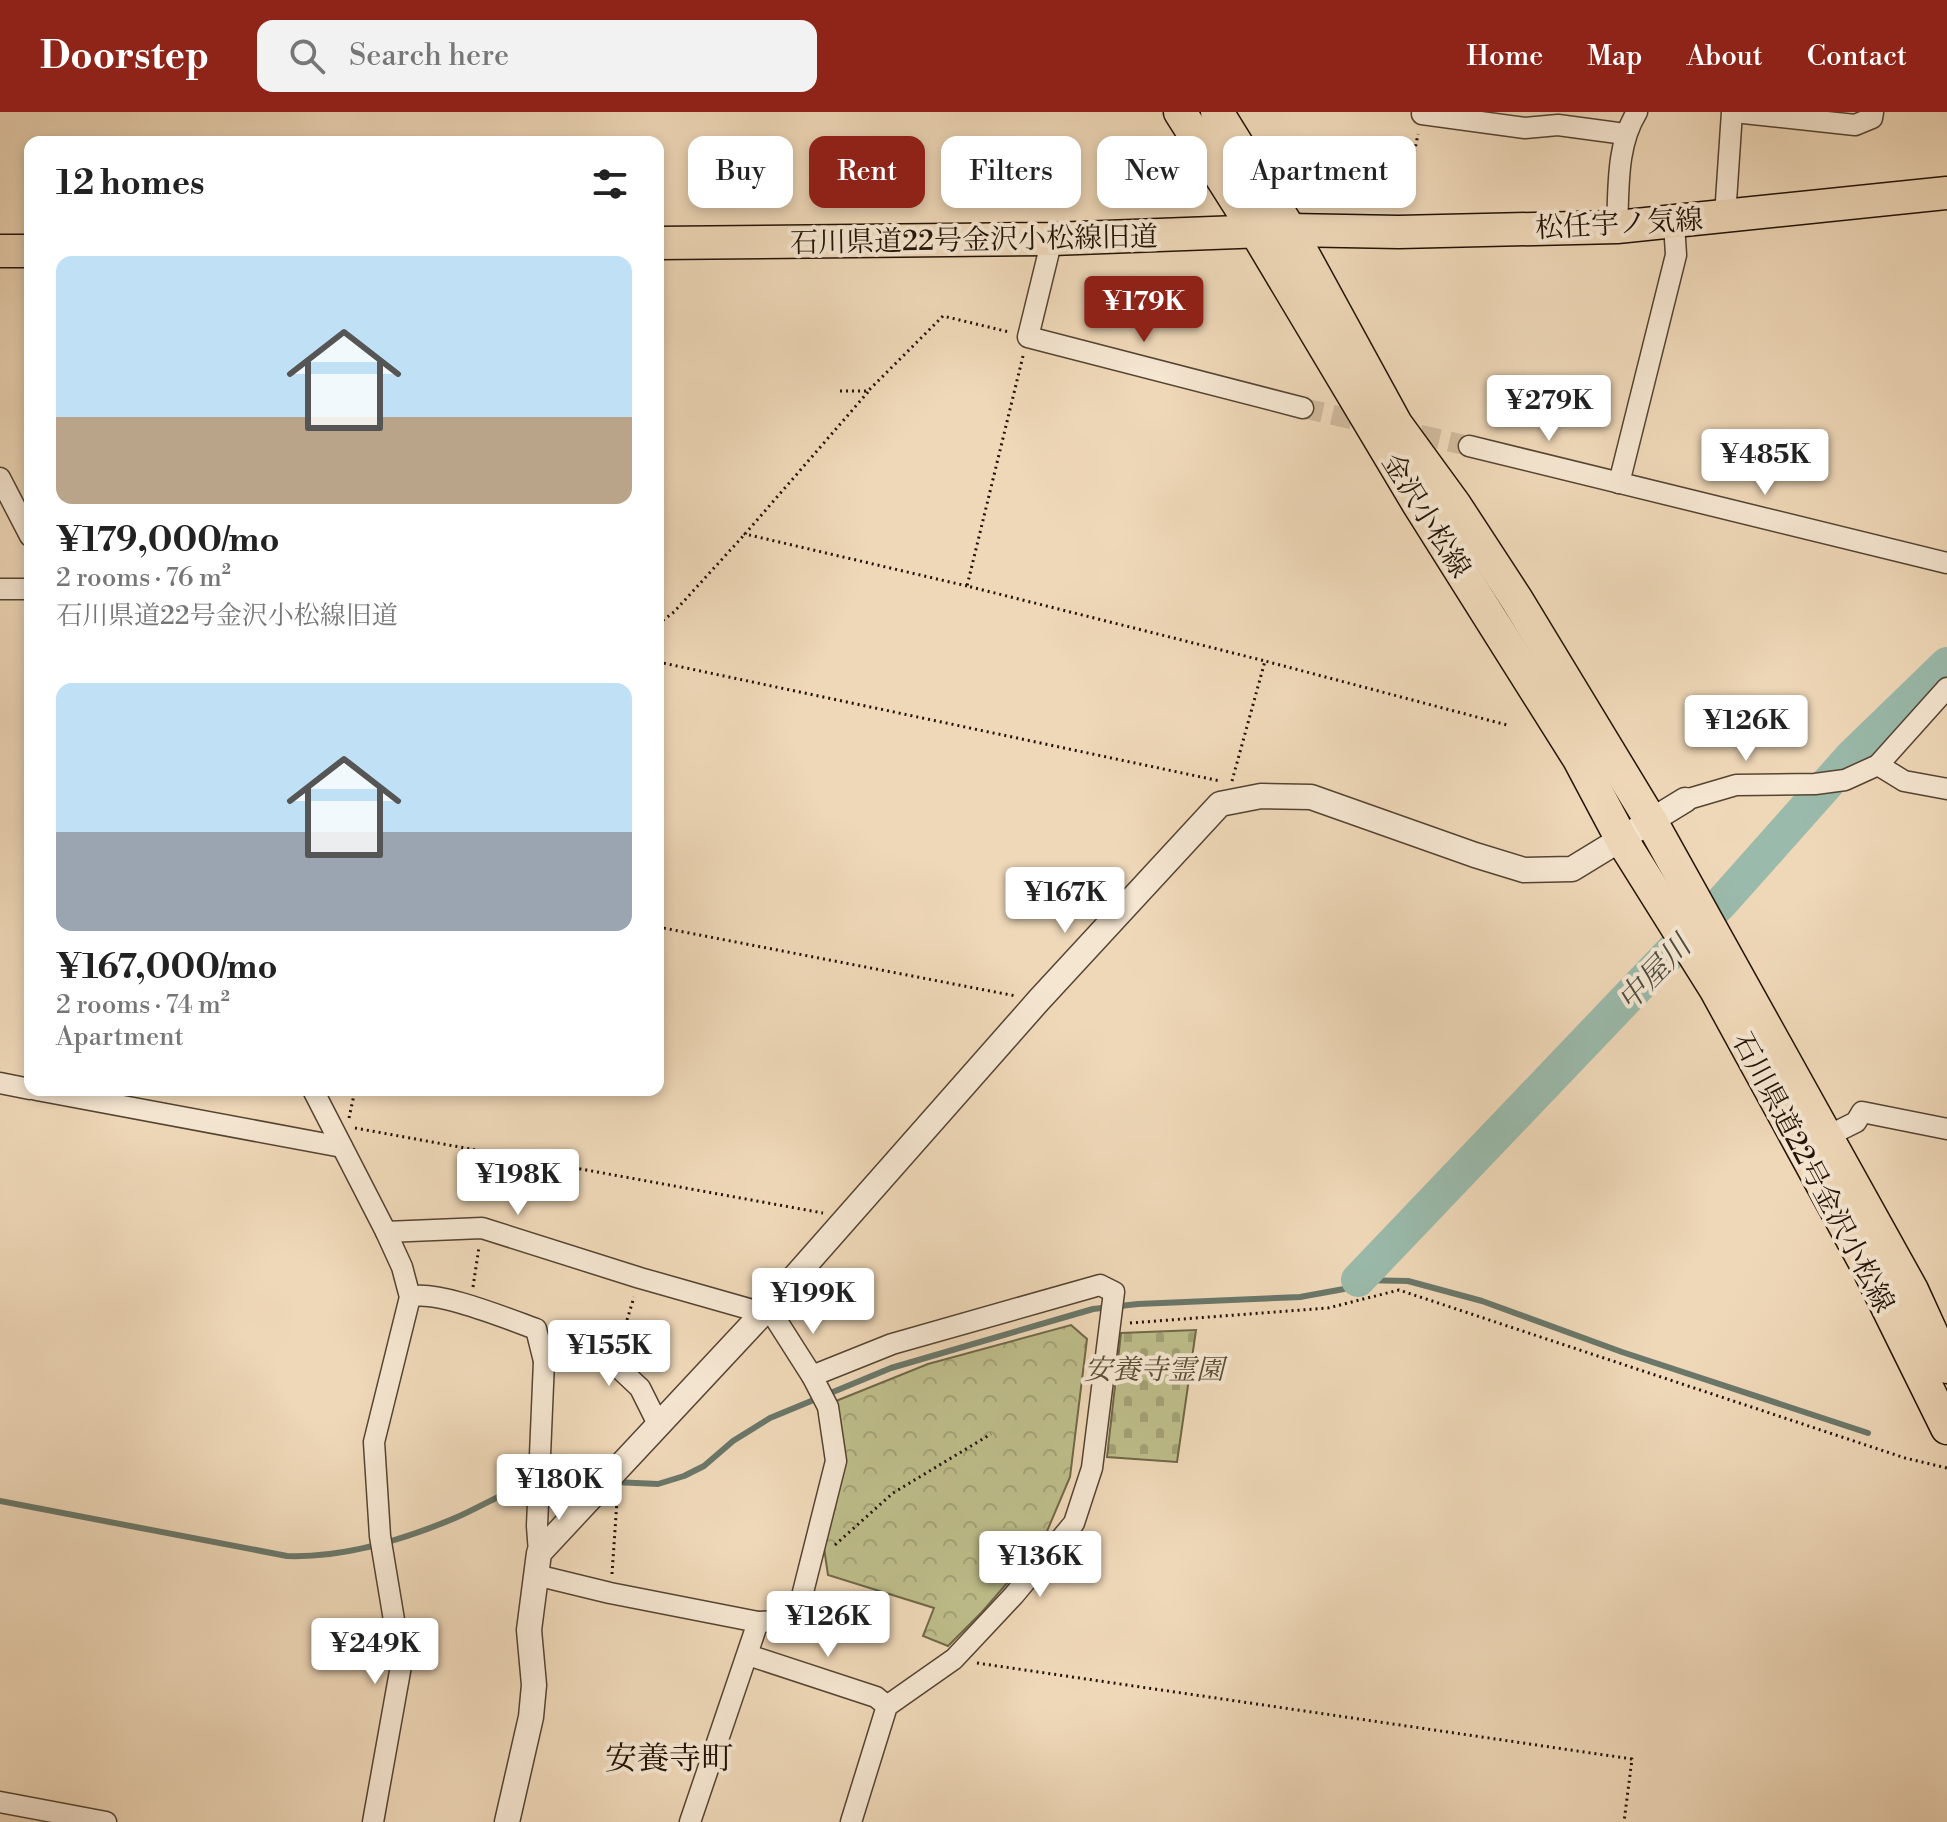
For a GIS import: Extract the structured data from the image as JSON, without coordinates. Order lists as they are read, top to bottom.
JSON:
{
  "streets": {
    "main road": [
      "松任宇ノ気線",
      "石川県道22号金沢小松線旧道",
      "金沢小松線",
      "石川県道22号金沢小松線"
    ]
  },
  "crossings": [
    ["松任宇ノ気線", "石川県道22号金沢小松線旧道"],
    ["松任宇ノ気線", "金沢小松線"],
    ["石川県道22号金沢小松線旧道", "金沢小松線"],
    ["金沢小松線", "石川県道22号金沢小松線"]
  ],
  "districts": ["安養寺町"],
  "water": ["中屋川"],
  "parks": ["安養寺霊園"],
  "page": {
    "header": "Doorstep",
    "search": "Search here",
    "nav": [
      "Home",
      "Map",
      "About",
      "Contact"
    ],
    "chip": [
      "Buy",
      "Rent",
      "Filters",
      "New",
      "Apartment"
    ],
    "heading": "12 homes",
    "list": [
      {
        "name": "¥179,000/mo",
        "note": "2 rooms · 76 m² · 石川県道22号金沢小松線旧道"
      },
      {
        "name": "¥167,000/mo",
        "note": "2 rooms · 74 m² · Apartment"
      }
    ],
    "price": [
      "¥179K",
      "¥279K",
      "¥485K",
      "¥126K",
      "¥167K",
      "¥198K",
      "¥199K",
      "¥155K",
      "¥180K",
      "¥136K",
      "¥126K",
      "¥249K"
    ]
  }
}
